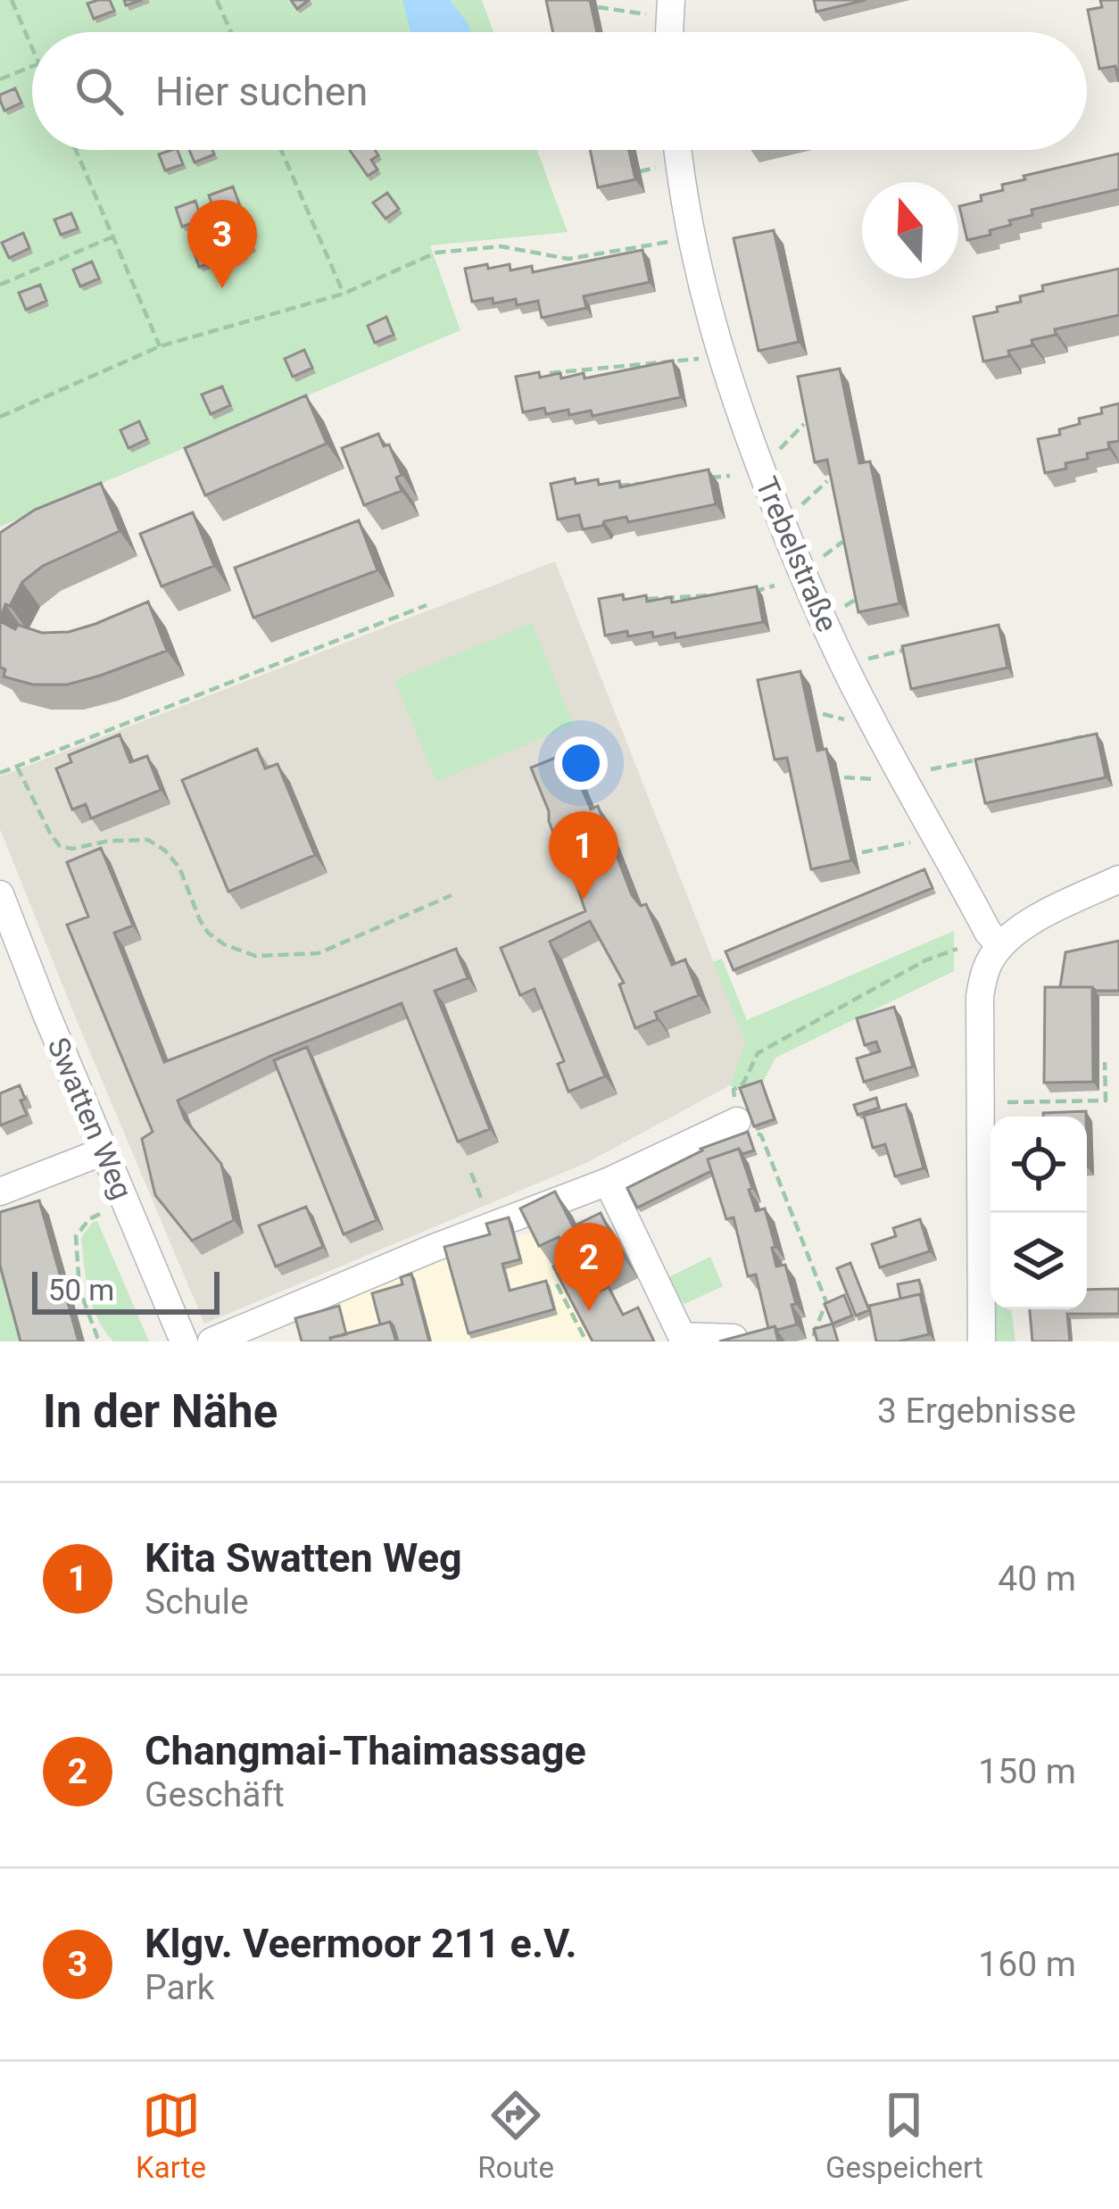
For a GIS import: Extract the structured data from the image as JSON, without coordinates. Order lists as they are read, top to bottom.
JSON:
{
  "streets": {
    "street": ["Trebelstraße", "Swatten Weg"]
  },
  "scale_bar": "50 m",
  "north": "top",
  "page": {
    "search": "Hier suchen",
    "pins": ["3", "1", "2"],
    "scale": "50 m",
    "heading": ["In der Nähe", "3 Ergebnisse"],
    "list": [
      {
        "mark": "1",
        "name": "Kita Swatten Weg",
        "note": "Schule",
        "value": "40 m"
      },
      {
        "mark": "2",
        "name": "Changmai-Thaimassage",
        "note": "Geschäft",
        "value": "150 m"
      },
      {
        "mark": "3",
        "name": "Klgv. Veermoor 211 e.V.",
        "note": "Park",
        "value": "160 m"
      }
    ],
    "nav": ["Karte", "Route", "Gespeichert"]
  }
}
